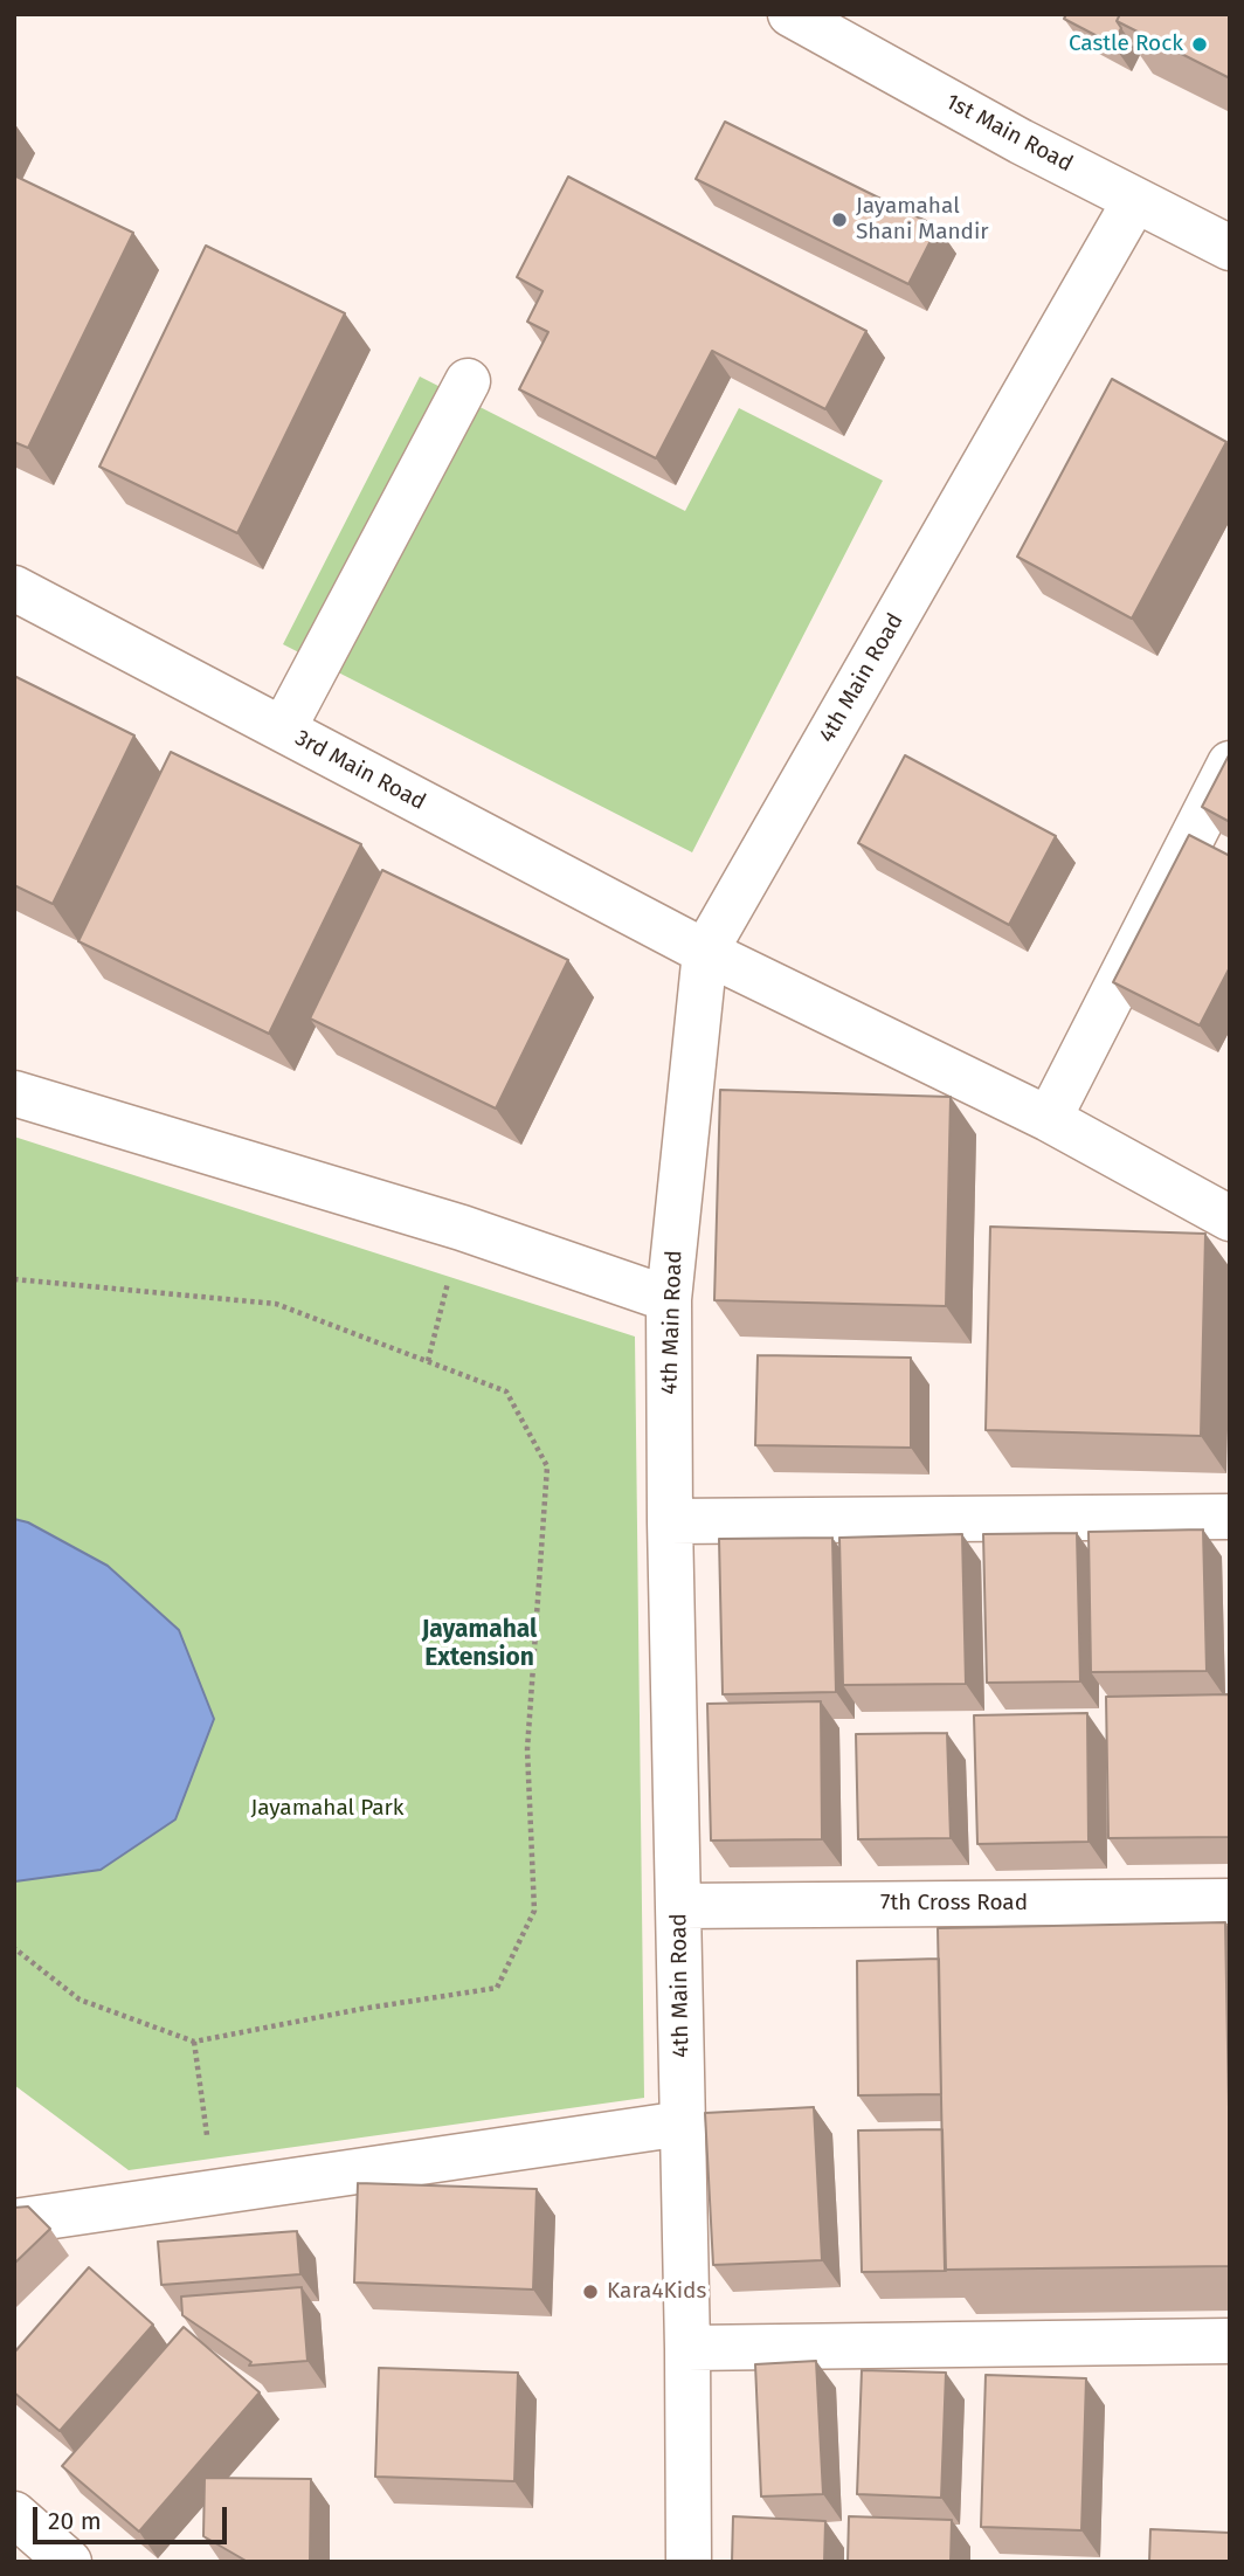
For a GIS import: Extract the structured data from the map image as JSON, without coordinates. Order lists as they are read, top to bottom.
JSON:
{
  "streets": {
    "street": [
      "1st Main Road",
      "4th Main Road",
      "3rd Main Road",
      "7th Cross Road"
    ]
  },
  "crossings": [
    ["1st Main Road", "4th Main Road"],
    ["4th Main Road", "3rd Main Road"],
    ["4th Main Road", "7th Cross Road"]
  ],
  "districts": ["Jayamahal Extension"],
  "parks": ["Jayamahal Park"],
  "places": ["Castle Rock", "Jayamahal Shani Mandir", "Kara4Kids"],
  "scale_bar": "20 m"
}
